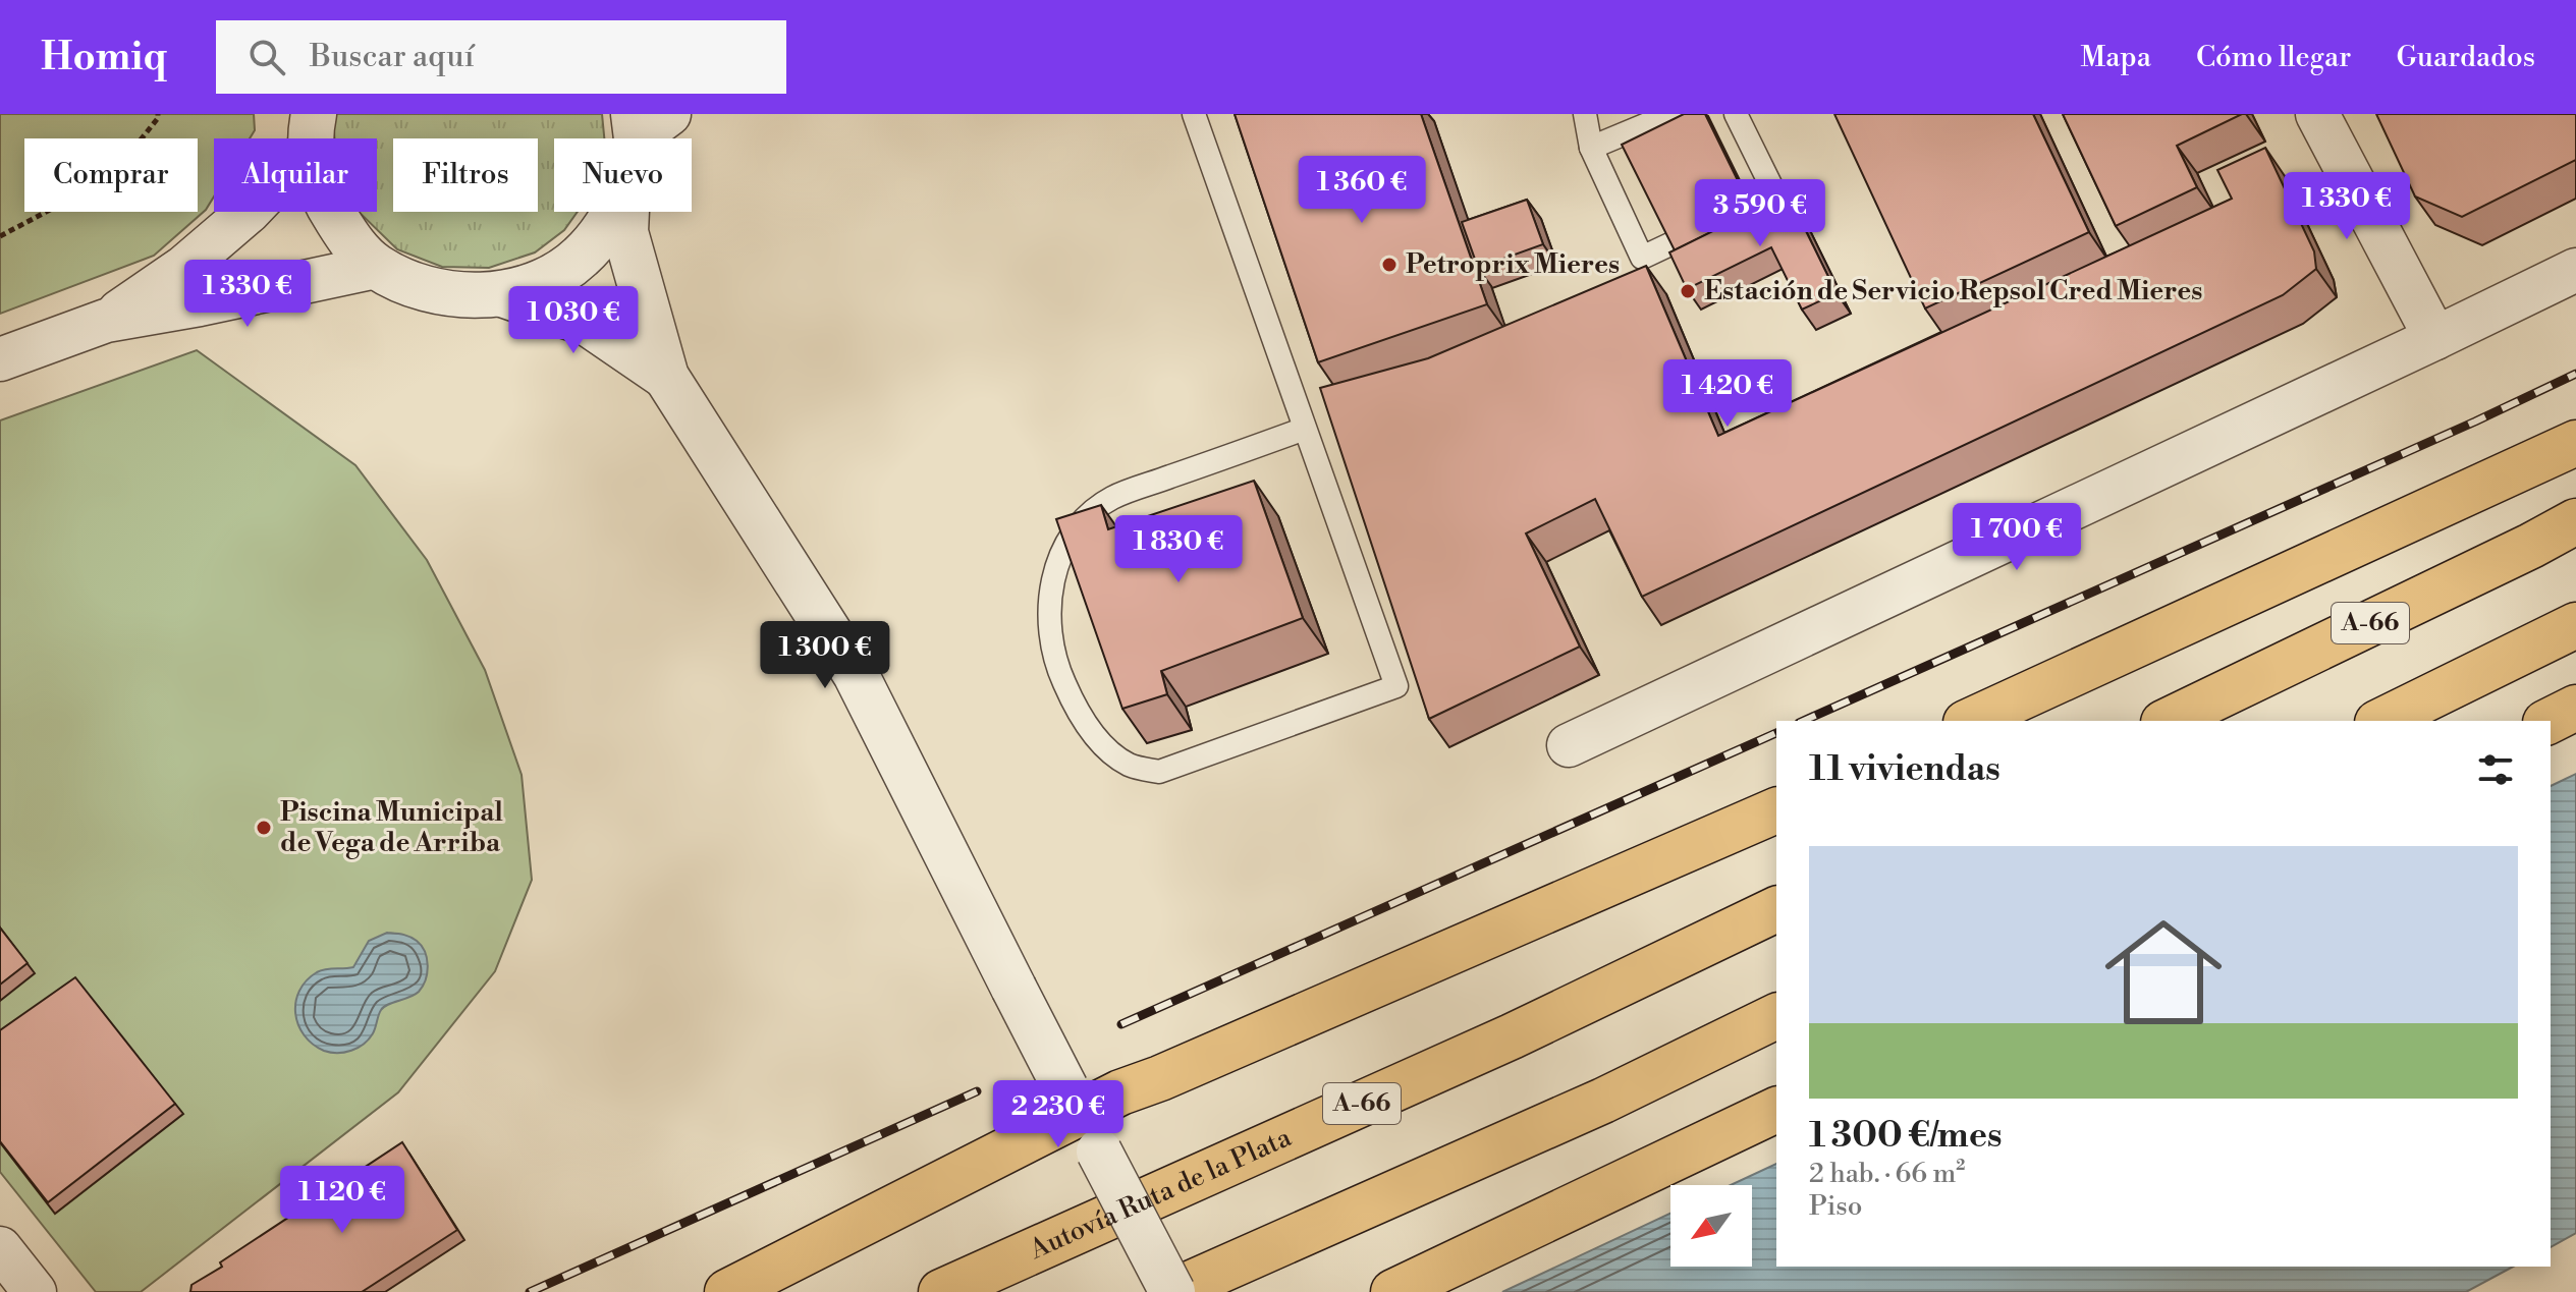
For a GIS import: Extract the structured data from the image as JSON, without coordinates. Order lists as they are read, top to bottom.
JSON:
{
  "streets": {
    "highway": ["A-66", "Autovía Ruta de la Plata"]
  },
  "places": ["Petroprix Mieres", "Estación de Servicio Repsol Cred Mieres", "Piscina Municipal de Vega de Arriba"],
  "north": "bottom left",
  "page": {
    "header": "Homiq",
    "search": "Buscar aquí",
    "nav": ["Mapa", "Cómo llegar", "Guardados"],
    "chip": [
      "Comprar",
      "Alquilar",
      "Filtros",
      "Nuevo"
    ],
    "price": [
      "1 360 €",
      "1 330 €",
      "3 590 €",
      "1 330 €",
      "1 030 €",
      "1 420 €",
      "1 700 €",
      "1 830 €",
      "1 300 €",
      "2 230 €",
      "1 120 €"
    ],
    "heading": "11 viviendas",
    "list": [
      {
        "name": "1 300 €/mes",
        "note": "2 hab. · 66 m² · Piso"
      }
    ]
  }
}
